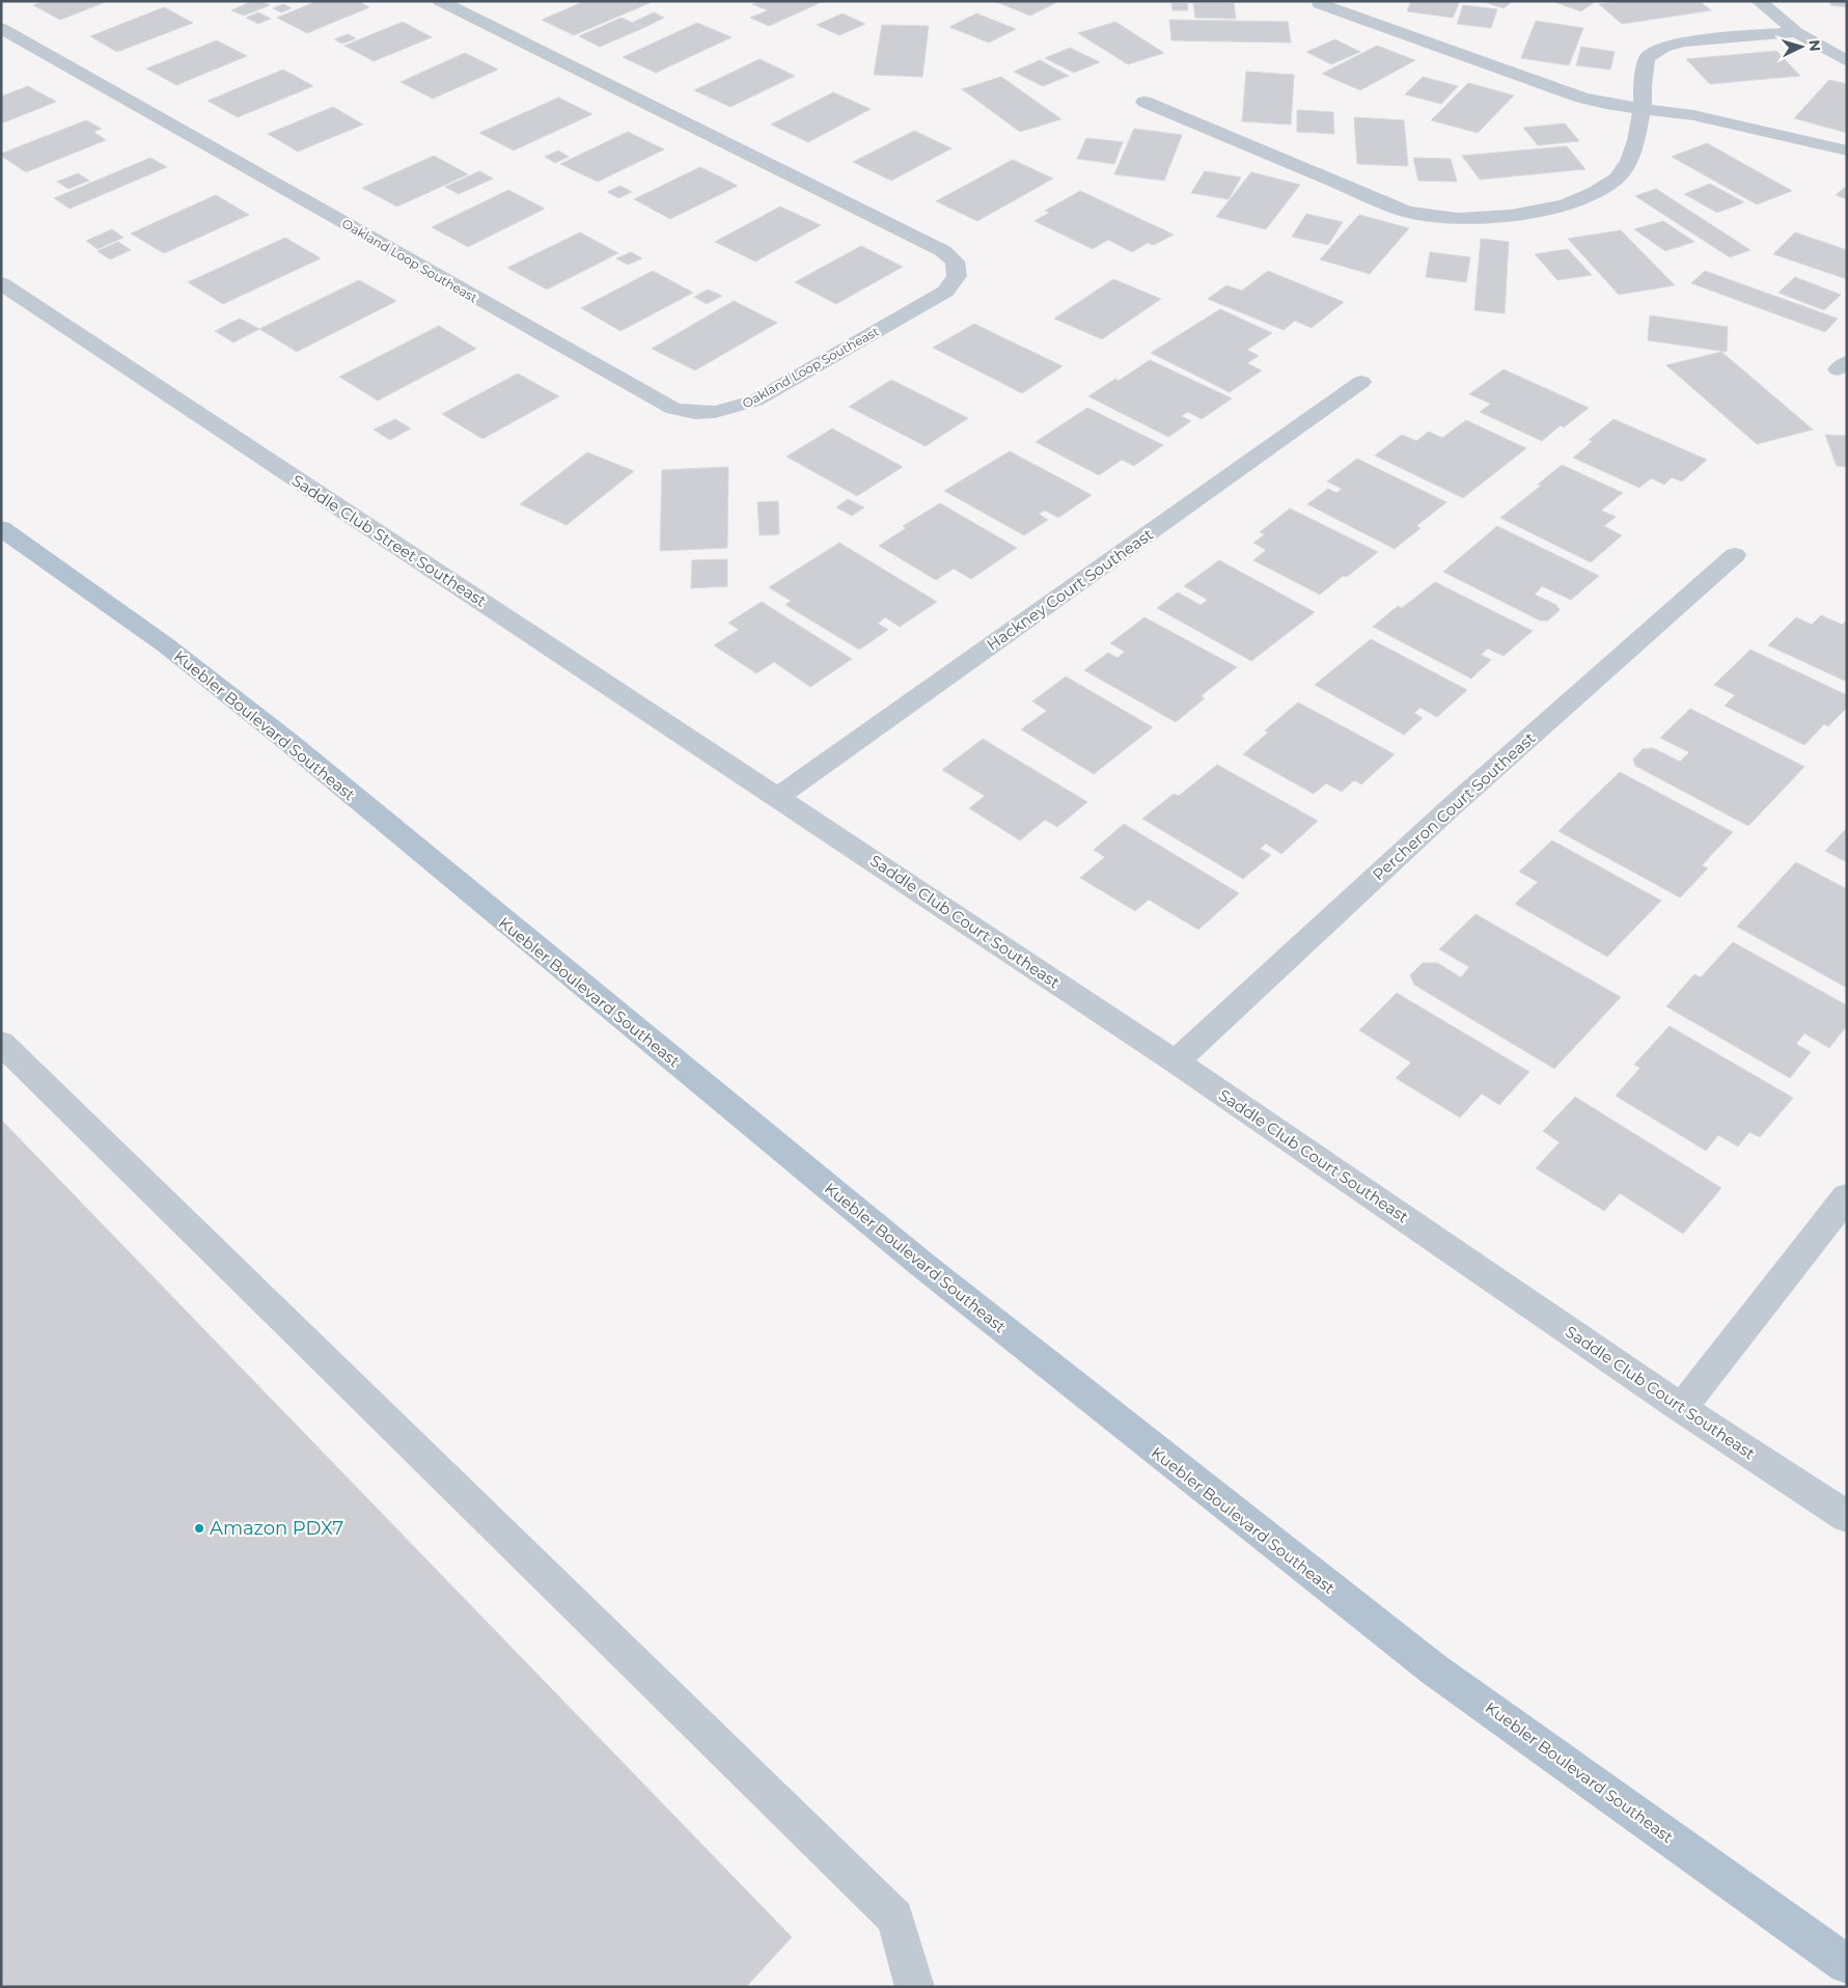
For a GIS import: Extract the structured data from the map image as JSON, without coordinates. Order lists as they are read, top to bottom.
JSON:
{
  "streets": {
    "main road": ["Kuebler Boulevard Southeast"],
    "street": [
      "Oakland Loop Southeast",
      "Saddle Club Street Southeast",
      "Hackney Court Southeast",
      "Percheron Court Southeast",
      "Saddle Club Court Southeast"
    ]
  },
  "crossings": [
    ["Saddle Club Street Southeast", "Hackney Court Southeast"],
    ["Saddle Club Street Southeast", "Saddle Club Court Southeast"],
    ["Hackney Court Southeast", "Saddle Club Court Southeast"],
    ["Percheron Court Southeast", "Saddle Club Court Southeast"]
  ],
  "places": ["Amazon PDX7"],
  "north": "right"
}
